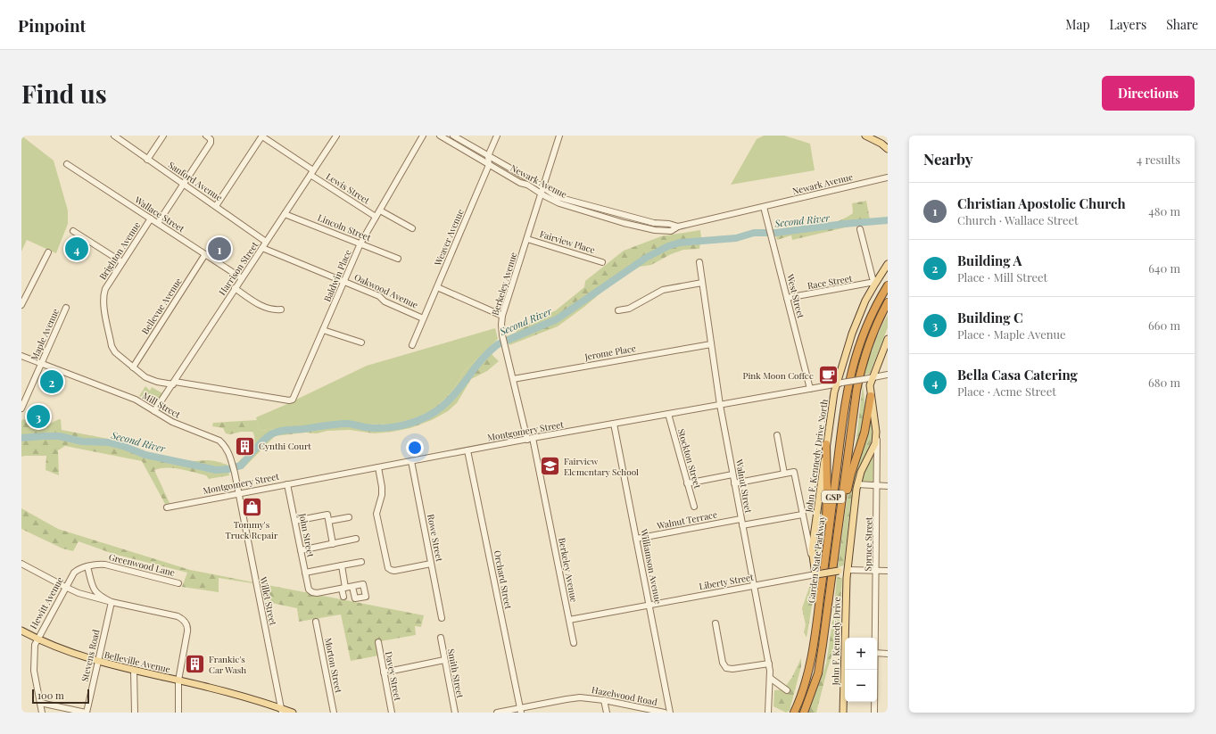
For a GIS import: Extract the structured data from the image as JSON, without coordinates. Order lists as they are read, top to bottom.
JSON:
{
  "streets": {
    "highway": ["GSP", "Garden State Parkway"],
    "main road": [
      "John F. Kennedy Drive North",
      "Spruce Street",
      "Liberty Street",
      "John F. Kennedy Drive",
      "Belleville Avenue"
    ],
    "street": [
      "Sanford Avenue",
      "Newark Avenue",
      "Lewis Street",
      "Wallace Street",
      "Lincoln Street",
      "Weaver Avenue",
      "Fairview Place",
      "Brighton Avenue",
      "Harrison Street",
      "Baldwin Place",
      "Race Street",
      "Berkeley Avenue",
      "Oakwood Avenue",
      "West Street",
      "Bellevue Avenue",
      "Maple Avenue",
      "Jerome Place",
      "Mill Street",
      "Montgomery Street",
      "Stockton Street",
      "Walnut Street",
      "Walnut Terrace",
      "John Street",
      "Rowe Street",
      "Greenwood Lane",
      "Williamson Avenue",
      "Orchard Street",
      "Willet Street",
      "Hewitt Avenue",
      "Stevens Road",
      "Morton Street",
      "Smith Street",
      "Davey Street",
      "Hazelwood Road"
    ]
  },
  "crossings": [
    ["Sanford Avenue", "Harrison Street"],
    ["Newark Avenue", "Weaver Avenue"],
    ["Newark Avenue", "Berkeley Avenue"],
    ["Newark Avenue", "West Street"],
    ["Lewis Street", "Harrison Street"],
    ["Lewis Street", "Baldwin Place"],
    ["Wallace Street", "Brighton Avenue"],
    ["Wallace Street", "Harrison Street"],
    ["Wallace Street", "Bellevue Avenue"],
    ["Lincoln Street", "Harrison Street"],
    ["Lincoln Street", "Baldwin Place"],
    ["Weaver Avenue", "Oakwood Avenue"],
    ["Fairview Place", "Berkeley Avenue"],
    ["Brighton Avenue", "Harrison Street"],
    ["Brighton Avenue", "Baldwin Place"],
    ["Brighton Avenue", "Bellevue Avenue"],
    ["Harrison Street", "Oakwood Avenue"],
    ["Harrison Street", "Mill Street"],
    ["Baldwin Place", "Oakwood Avenue"],
    ["Race Street", "West Street"],
    ["Race Street", "John F. Kennedy Drive North"],
    ["Berkeley Avenue", "Jerome Place"],
    ["Berkeley Avenue", "Montgomery Street"],
    ["Berkeley Avenue", "Liberty Street"],
    ["West Street", "Montgomery Street"],
    ["Maple Avenue", "Mill Street"],
    ["Jerome Place", "Walnut Street"],
    ["Mill Street", "Montgomery Street"],
    ["Mill Street", "Willet Street"],
    ["Montgomery Street", "John F. Kennedy Drive North"],
    ["Montgomery Street", "Stockton Street"],
    ["Montgomery Street", "Walnut Street"],
    ["Montgomery Street", "John Street"],
    ["Montgomery Street", "Rowe Street"],
    ["Montgomery Street", "Spruce Street"],
    ["Montgomery Street", "Williamson Avenue"],
    ["Montgomery Street", "Orchard Street"],
    ["Montgomery Street", "Willet Street"],
    ["John F. Kennedy Drive North", "Garden State Parkway"],
    ["John F. Kennedy Drive North", "Liberty Street"],
    ["Walnut Street", "Walnut Terrace"],
    ["Walnut Street", "Liberty Street"],
    ["Walnut Terrace", "Williamson Avenue"],
    ["Spruce Street", "Liberty Street"],
    ["Spruce Street", "John F. Kennedy Drive"],
    ["Garden State Parkway", "Liberty Street"],
    ["Greenwood Lane", "Hewitt Avenue"],
    ["Williamson Avenue", "Liberty Street"],
    ["Orchard Street", "Hazelwood Road"],
    ["Liberty Street", "John F. Kennedy Drive"],
    ["Willet Street", "Belleville Avenue"],
    ["Hewitt Avenue", "Belleville Avenue"],
    ["Stevens Road", "Belleville Avenue"]
  ],
  "water": ["Second River"],
  "places": {
    "cafe": ["Pink Moon Coffee"],
    "building": ["Cynthi Court", "Frankie's Car Wash"],
    "school or university": ["Fairview Elementary School"],
    "shop": ["Tommy's Truck Repair"]
  },
  "scale_bar": "100 m",
  "page": {
    "header": "Pinpoint",
    "nav": ["Map", "Layers", "Share"],
    "buttons": "Directions",
    "title": "Find us",
    "heading": ["Nearby", "4 results"],
    "list": [
      {
        "mark": "1",
        "name": "Christian Apostolic Church",
        "note": "Church · Wallace Street",
        "value": "480 m"
      },
      {
        "mark": "2",
        "name": "Building A",
        "note": "Place · Mill Street",
        "value": "640 m"
      },
      {
        "mark": "3",
        "name": "Building C",
        "note": "Place · Maple Avenue",
        "value": "660 m"
      },
      {
        "mark": "4",
        "name": "Bella Casa Catering",
        "note": "Place · Acme Street",
        "value": "680 m"
      }
    ],
    "pins": [
      "1",
      "4",
      "2",
      "3"
    ],
    "map_buttons": ["+", "−"],
    "scale": "100 m"
  }
}
